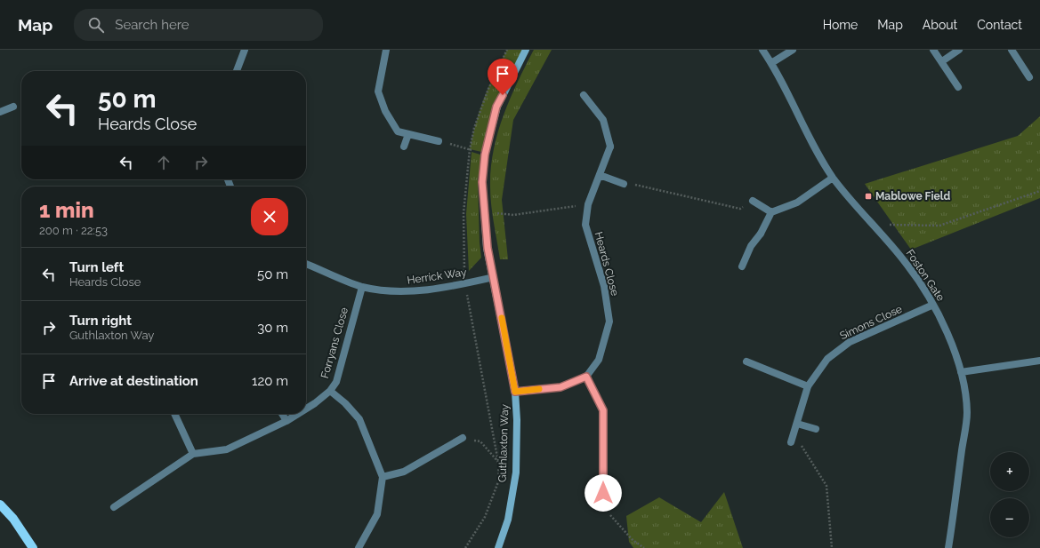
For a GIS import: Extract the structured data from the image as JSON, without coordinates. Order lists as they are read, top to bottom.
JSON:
{
  "streets": {
    "street": [
      "Heards Close",
      "Foston Gate",
      "Herrick Way",
      "Simons Close",
      "Forryans Close",
      "Guthlaxton Way"
    ]
  },
  "crossings": [
    ["Foston Gate", "Simons Close"],
    ["Herrick Way", "Forryans Close"],
    ["Herrick Way", "Guthlaxton Way"]
  ],
  "places": {
    "transit": ["Mablowe Field"]
  },
  "page": {
    "header": "Map",
    "search": "Search here",
    "nav": [
      "Home",
      "Map",
      "About",
      "Contact"
    ],
    "turn": ["50 m", "Heards Close"],
    "heading": ["1 min", "200 m · 22:53"],
    "list": [
      {
        "name": "Turn left",
        "note": "Heards Close",
        "value": "50 m"
      },
      {
        "name": "Turn right",
        "note": "Guthlaxton Way",
        "value": "30 m"
      },
      {
        "name": "Arrive at destination",
        "value": "120 m"
      }
    ],
    "map_buttons": ["+", "−"]
  }
}
